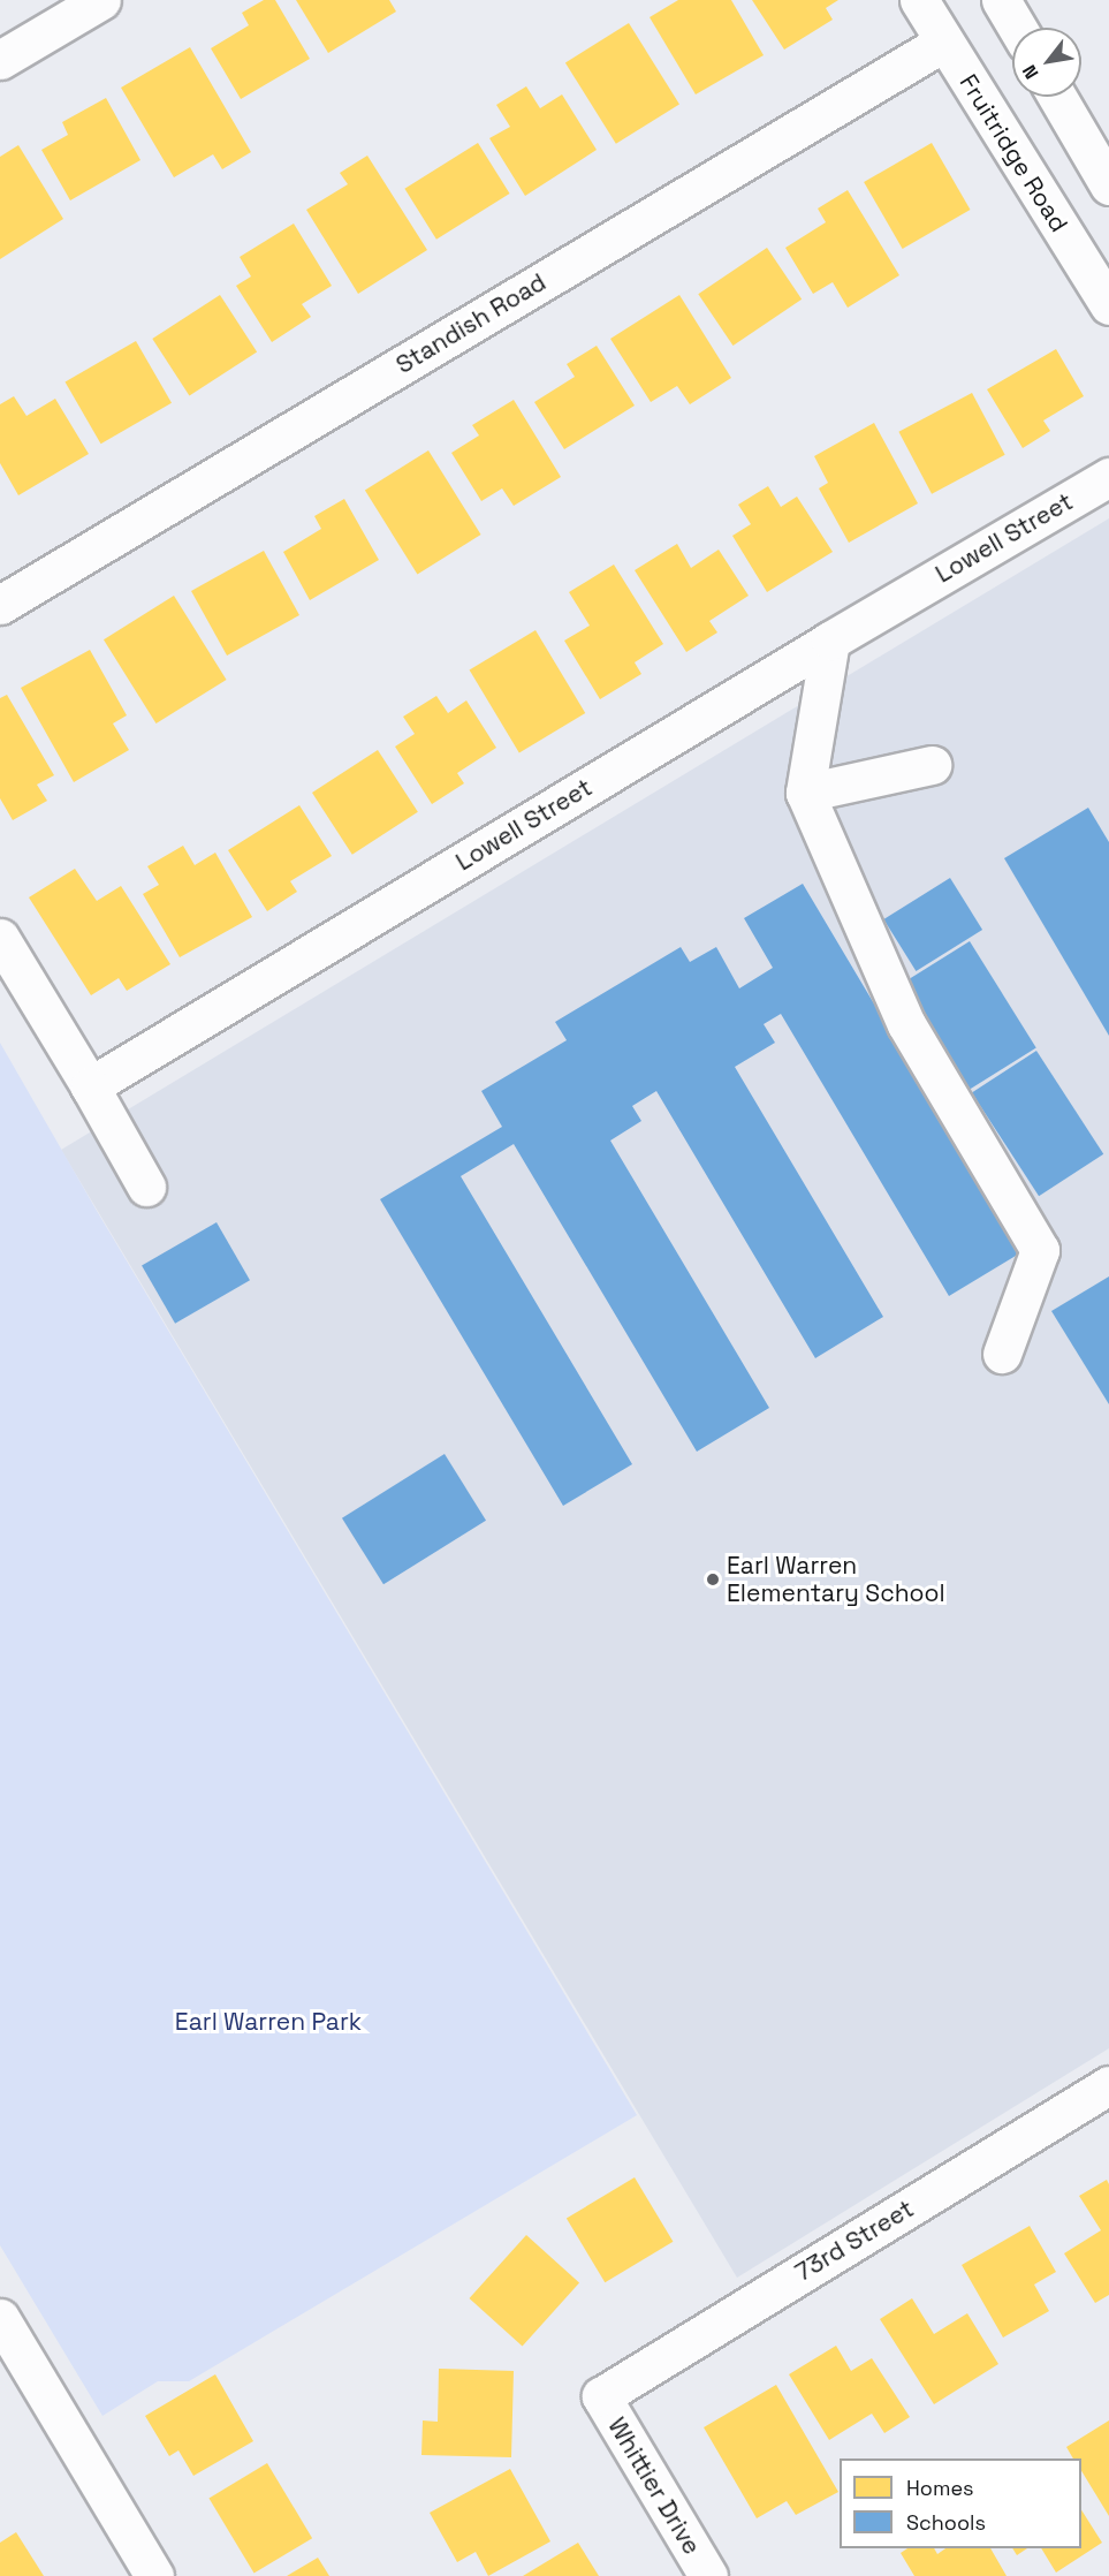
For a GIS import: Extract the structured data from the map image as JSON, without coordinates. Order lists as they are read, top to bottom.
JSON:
{
  "streets": {
    "street": [
      "Fruitridge Road",
      "Standish Road",
      "Lowell Street",
      "73rd Street",
      "Whittier Drive"
    ]
  },
  "crossings": [
    ["Fruitridge Road", "Standish Road"],
    ["73rd Street", "Whittier Drive"]
  ],
  "parks": ["Earl Warren Park"],
  "places": ["Earl Warren Elementary School"],
  "legend": ["Homes", "Schools"],
  "north": "bottom left"
}
